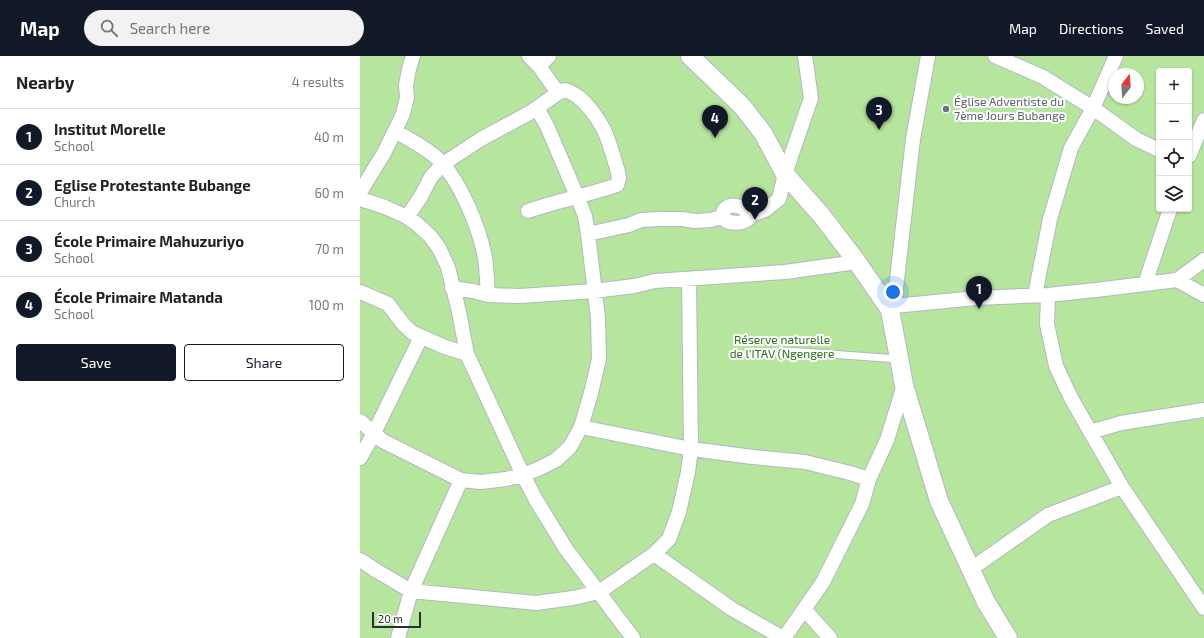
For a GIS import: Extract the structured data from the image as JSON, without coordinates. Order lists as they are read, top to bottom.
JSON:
{
  "parks": ["Réserve naturelle de l'ITAV (Ngengere"],
  "places": ["Église Adventiste du 7ème Jours Bubange"],
  "scale_bar": "20 m",
  "north": "top",
  "page": {
    "header": "Map",
    "search": "Search here",
    "nav": ["Map", "Directions", "Saved"],
    "heading": ["Nearby", "4 results"],
    "map_buttons": ["+", "−"],
    "pins": [
      "3",
      "4",
      "2",
      "1"
    ],
    "list": [
      {
        "mark": "1",
        "name": "Institut Morelle",
        "note": "School",
        "value": "40 m"
      },
      {
        "mark": "2",
        "name": "Eglise Protestante Bubange",
        "note": "Church",
        "value": "60 m"
      },
      {
        "mark": "3",
        "name": "École Primaire Mahuzuriyo",
        "note": "School",
        "value": "70 m"
      },
      {
        "mark": "4",
        "name": "École Primaire Matanda",
        "note": "School",
        "value": "100 m"
      }
    ],
    "buttons": ["Save", "Share"],
    "scale": "20 m"
  }
}
